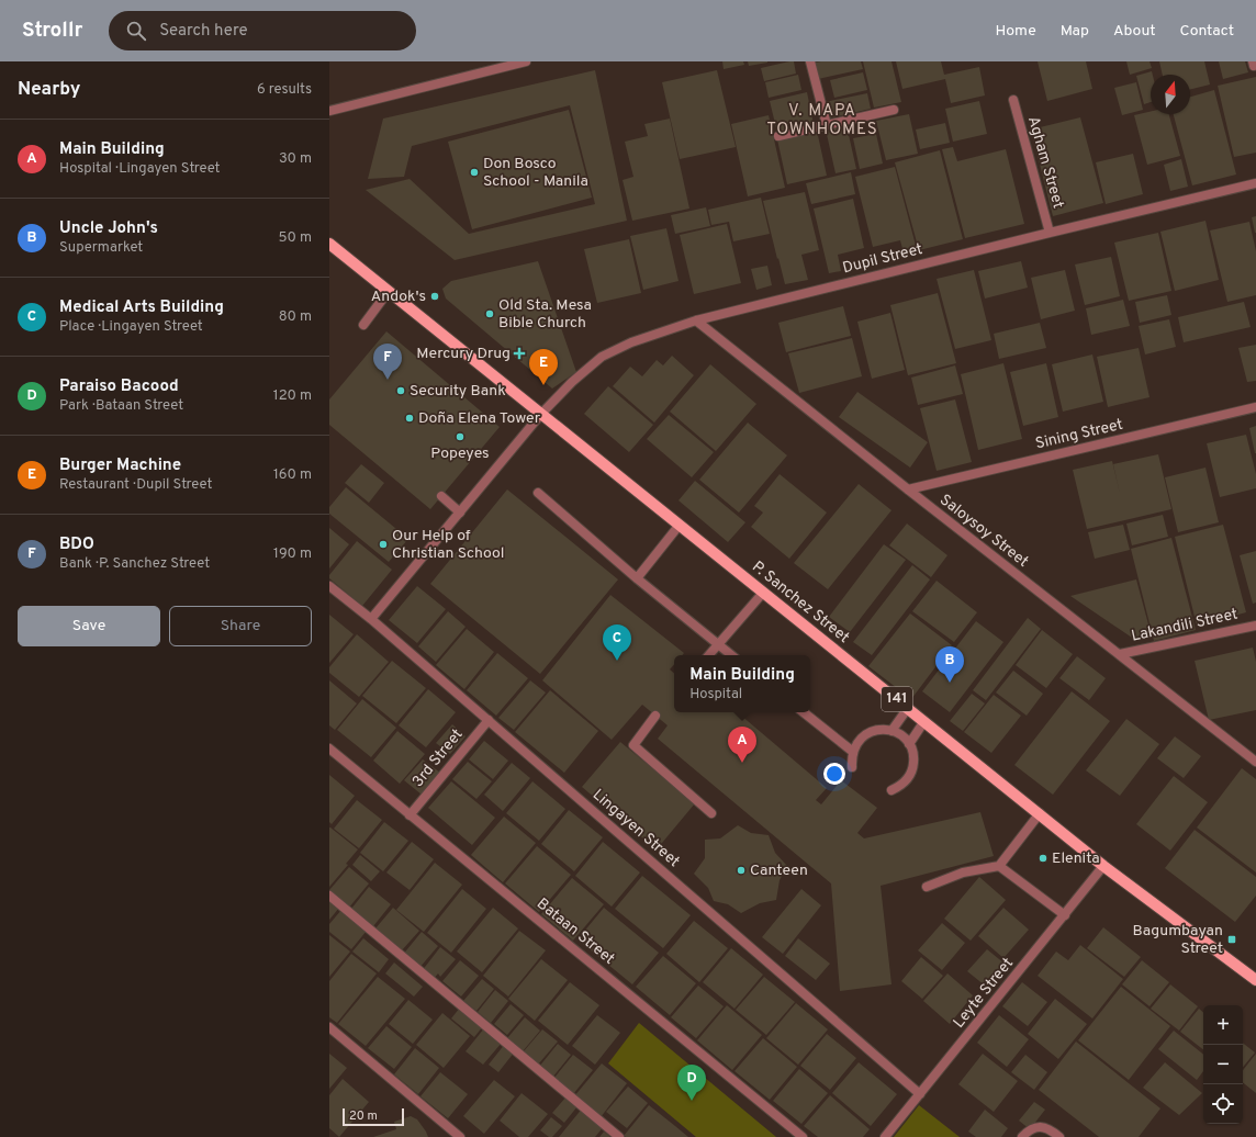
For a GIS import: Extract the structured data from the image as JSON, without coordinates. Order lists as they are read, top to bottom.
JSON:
{
  "streets": {
    "main road": ["P. Sanchez Street", "141"],
    "street": [
      "Agham Street",
      "Dupil Street",
      "Sining Street",
      "Saloysoy Street",
      "Lakandili Street",
      "3rd Street",
      "Lingayen Street",
      "Bataan Street",
      "Leyte Street"
    ]
  },
  "crossings": [
    ["Agham Street", "Dupil Street"],
    ["Dupil Street", "Saloysoy Street"],
    ["Dupil Street", "P. Sanchez Street"],
    ["Sining Street", "Saloysoy Street"],
    ["Saloysoy Street", "Lakandili Street"],
    ["P. Sanchez Street", "Leyte Street"],
    ["3rd Street", "Lingayen Street"],
    ["3rd Street", "Bataan Street"],
    ["Lingayen Street", "Leyte Street"]
  ],
  "districts": ["V. MAPA TOWNHOMES"],
  "places": {
    "other": [
      "Don Bosco School - Manila",
      "Andok's",
      "Old Sta. Mesa Bible Church",
      "Security Bank",
      "Doña Elena Tower",
      "Popeyes",
      "Our Help of Christian School",
      "Elenita",
      "Canteen"
    ],
    "health": ["Mercury Drug"],
    "transit": ["Bagumbayan Street"]
  },
  "scale_bar": "20 m",
  "north": "top",
  "page": {
    "header": "Strollr",
    "search": "Search here",
    "nav": [
      "Home",
      "Map",
      "About",
      "Contact"
    ],
    "heading": ["Nearby", "6 results"],
    "list": [
      {
        "mark": "A",
        "name": "Main Building",
        "note": "Hospital · Lingayen Street",
        "value": "30 m"
      },
      {
        "mark": "B",
        "name": "Uncle John's",
        "note": "Supermarket",
        "value": "50 m"
      },
      {
        "mark": "C",
        "name": "Medical Arts Building",
        "note": "Place · Lingayen Street",
        "value": "80 m"
      },
      {
        "mark": "D",
        "name": "Paraiso Bacood",
        "note": "Park · Bataan Street",
        "value": "120 m"
      },
      {
        "mark": "E",
        "name": "Burger Machine",
        "note": "Restaurant · Dupil Street",
        "value": "160 m"
      },
      {
        "mark": "F",
        "name": "BDO",
        "note": "Bank · P. Sanchez Street",
        "value": "190 m"
      }
    ],
    "pins": [
      "F",
      "E",
      "C",
      "B",
      "A",
      "D"
    ],
    "buttons": ["Save", "Share"],
    "popup": ["Main Building", "Hospital"],
    "map_buttons": ["+", "−"],
    "scale": "20 m"
  }
}
